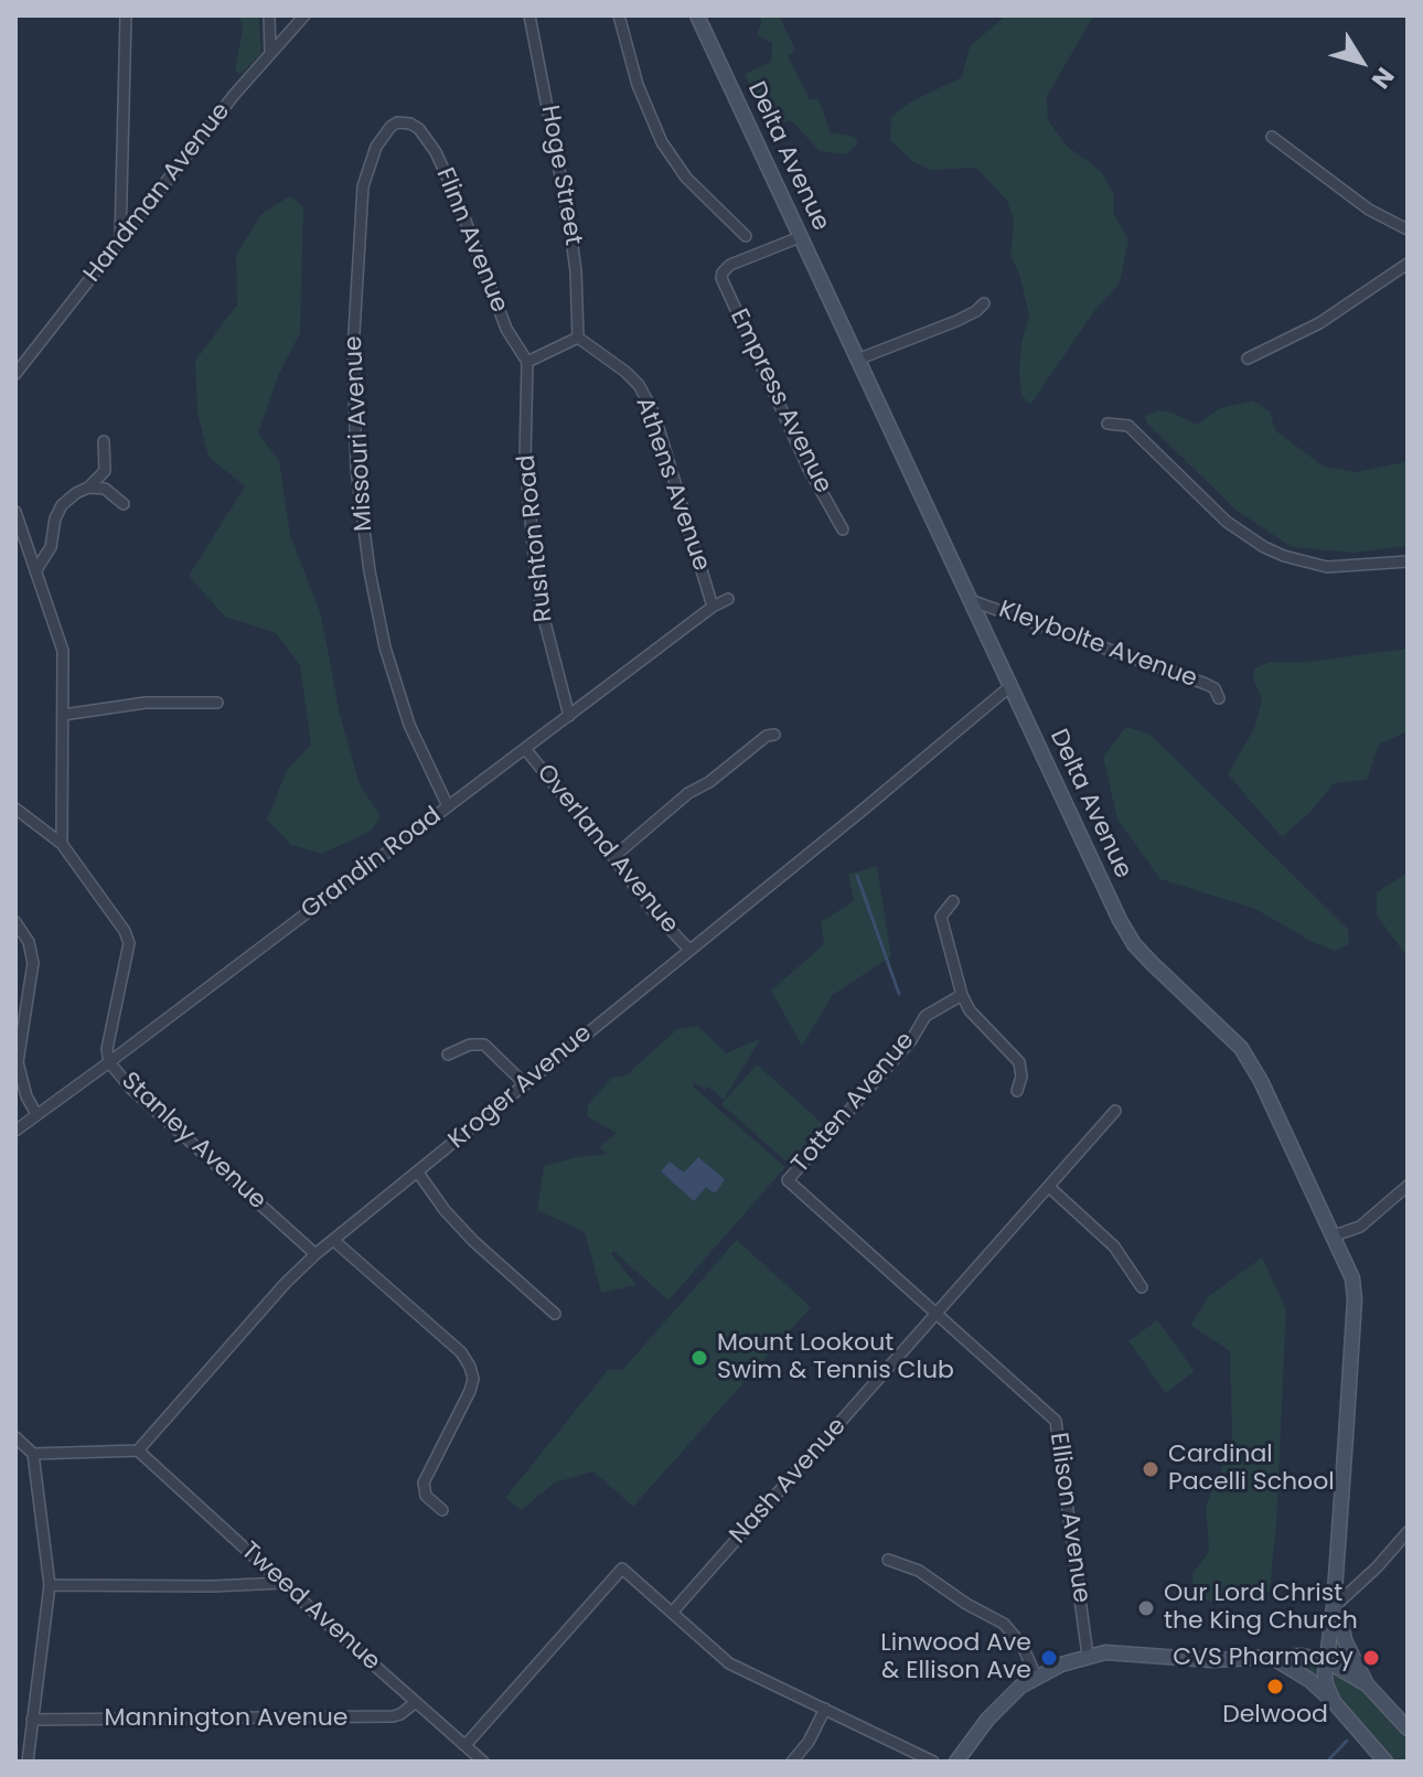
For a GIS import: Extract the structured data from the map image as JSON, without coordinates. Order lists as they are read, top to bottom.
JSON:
{
  "streets": {
    "main road": ["Delta Avenue"],
    "street": [
      "Hoge Street",
      "Handman Avenue",
      "Flinn Avenue",
      "Empress Avenue",
      "Missouri Avenue",
      "Athens Avenue",
      "Rushton Road",
      "Kleybolte Avenue",
      "Overland Avenue",
      "Grandin Road",
      "Kroger Avenue",
      "Totten Avenue",
      "Stanley Avenue",
      "Nash Avenue",
      "Ellison Avenue",
      "Tweed Avenue",
      "Mannington Avenue"
    ]
  },
  "crossings": [
    ["Delta Avenue", "Empress Avenue"],
    ["Delta Avenue", "Kleybolte Avenue"],
    ["Delta Avenue", "Kroger Avenue"],
    ["Hoge Street", "Athens Avenue"],
    ["Flinn Avenue", "Missouri Avenue"],
    ["Flinn Avenue", "Rushton Road"],
    ["Missouri Avenue", "Grandin Road"],
    ["Athens Avenue", "Grandin Road"],
    ["Rushton Road", "Grandin Road"],
    ["Overland Avenue", "Grandin Road"],
    ["Overland Avenue", "Kroger Avenue"],
    ["Grandin Road", "Stanley Avenue"],
    ["Kroger Avenue", "Stanley Avenue"],
    ["Kroger Avenue", "Tweed Avenue"],
    ["Totten Avenue", "Ellison Avenue"],
    ["Nash Avenue", "Ellison Avenue"],
    ["Tweed Avenue", "Mannington Avenue"]
  ],
  "places": [
    "Mount Lookout Swim & Tennis Club",
    "Cardinal Pacelli School",
    "Our Lord Christ the King Church",
    "Linwood Ave & Ellison Ave",
    "CVS Pharmacy",
    "Delwood"
  ],
  "north": "bottom right"
}
